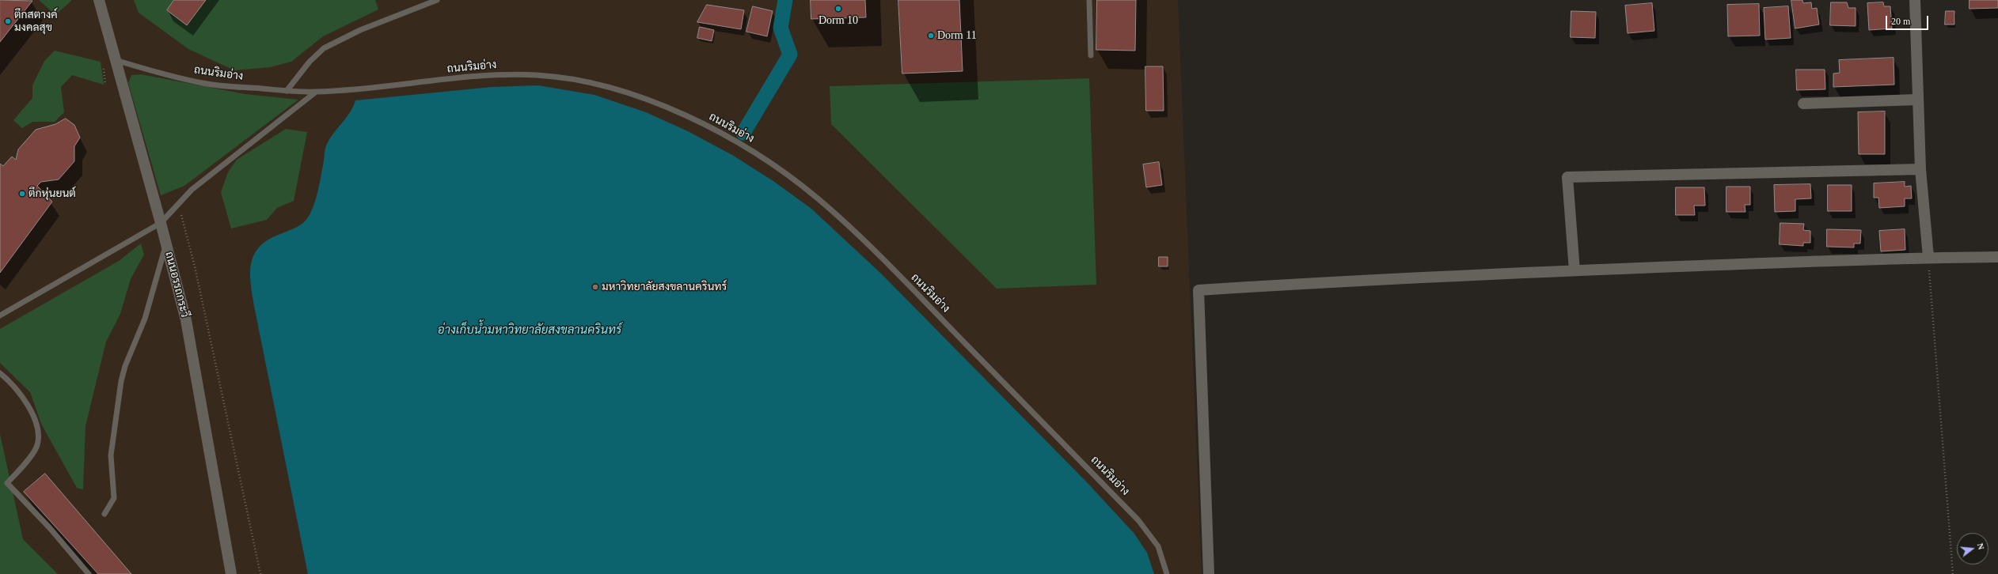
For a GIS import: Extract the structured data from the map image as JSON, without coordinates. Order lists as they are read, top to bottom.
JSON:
{
  "streets": {
    "street": ["ถนนอรรถกระวี"],
    "lane": ["ถนนริมอ่าง"]
  },
  "crossings": [
    ["ถนนริมอ่าง", "ถนนอรรถกระวี"]
  ],
  "water": ["อ่างเก็บน้ำมหาวิทยาลัยสงขลานครินทร์"],
  "places": [
    "Dorm 10",
    "ตึกสตางค์ มงคลสุข",
    "Dorm 11",
    "ตึกหุ่นยนต์",
    "มหาวิทยาลัยสงขลานครินทร์"
  ],
  "scale_bar": "20 m",
  "north": "right"
}
